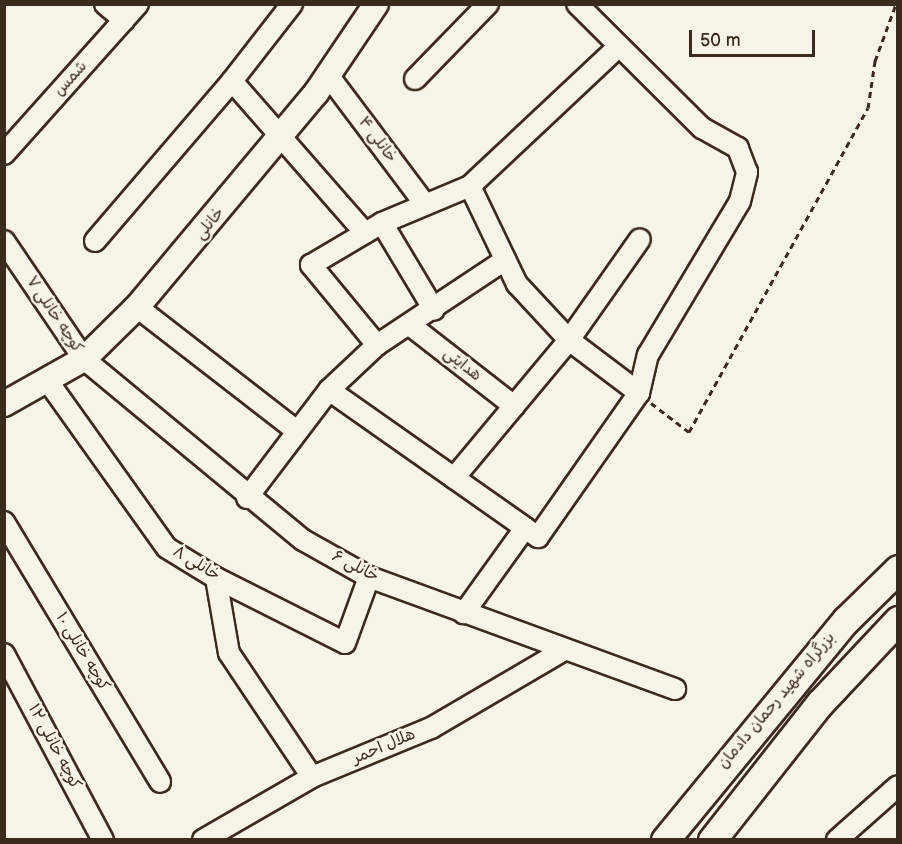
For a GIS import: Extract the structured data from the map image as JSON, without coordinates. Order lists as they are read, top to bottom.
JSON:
{
  "streets": {
    "highway": ["بزرگراه شهید رحمان دادمان"],
    "main road": ["خانلی"],
    "street": [
      "شمس",
      "خانلی ۴",
      "کوچه خانلی ۷",
      "هدایتی",
      "خانلی ۸",
      "خانلی ۶",
      "کوچه خانلی ۱۰",
      "کوچه خانلی ۱۲",
      "هلال احمر"
    ]
  },
  "crossings": [
    ["خانلی ۴", "خانلی"],
    ["خانلی", "کوچه خانلی ۷"],
    ["خانلی", "خانلی ۸"],
    ["خانلی", "خانلی ۶"],
    ["کوچه خانلی ۷", "خانلی ۶"],
    ["خانلی ۸", "خانلی ۶"],
    ["خانلی ۶", "هلال احمر"]
  ],
  "scale_bar": "50 m"
}
